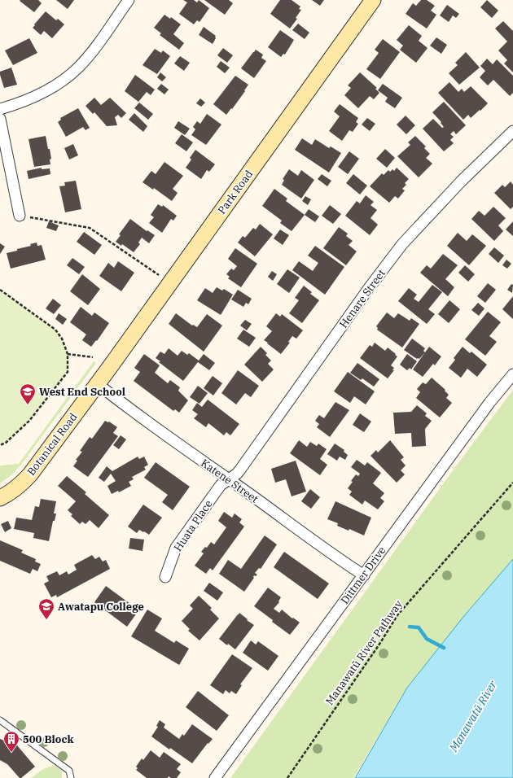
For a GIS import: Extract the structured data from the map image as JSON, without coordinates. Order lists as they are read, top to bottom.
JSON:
{
  "streets": {
    "main road": ["Park Road", "Botanical Road"],
    "street": [
      "Henare Street",
      "Katene Street",
      "Huata Place",
      "Dittmer Drive"
    ],
    "path": ["Manawatū River Pathway"]
  },
  "crossings": [
    ["Park Road", "Botanical Road"],
    ["Park Road", "Katene Street"],
    ["Henare Street", "Katene Street"],
    ["Henare Street", "Huata Place"],
    ["Botanical Road", "Katene Street"],
    ["Katene Street", "Huata Place"],
    ["Katene Street", "Dittmer Drive"]
  ],
  "water": ["Manawatū River"],
  "places": {
    "school or university": ["West End School", "Awatapu College"],
    "building": ["500 Block"]
  }
}
